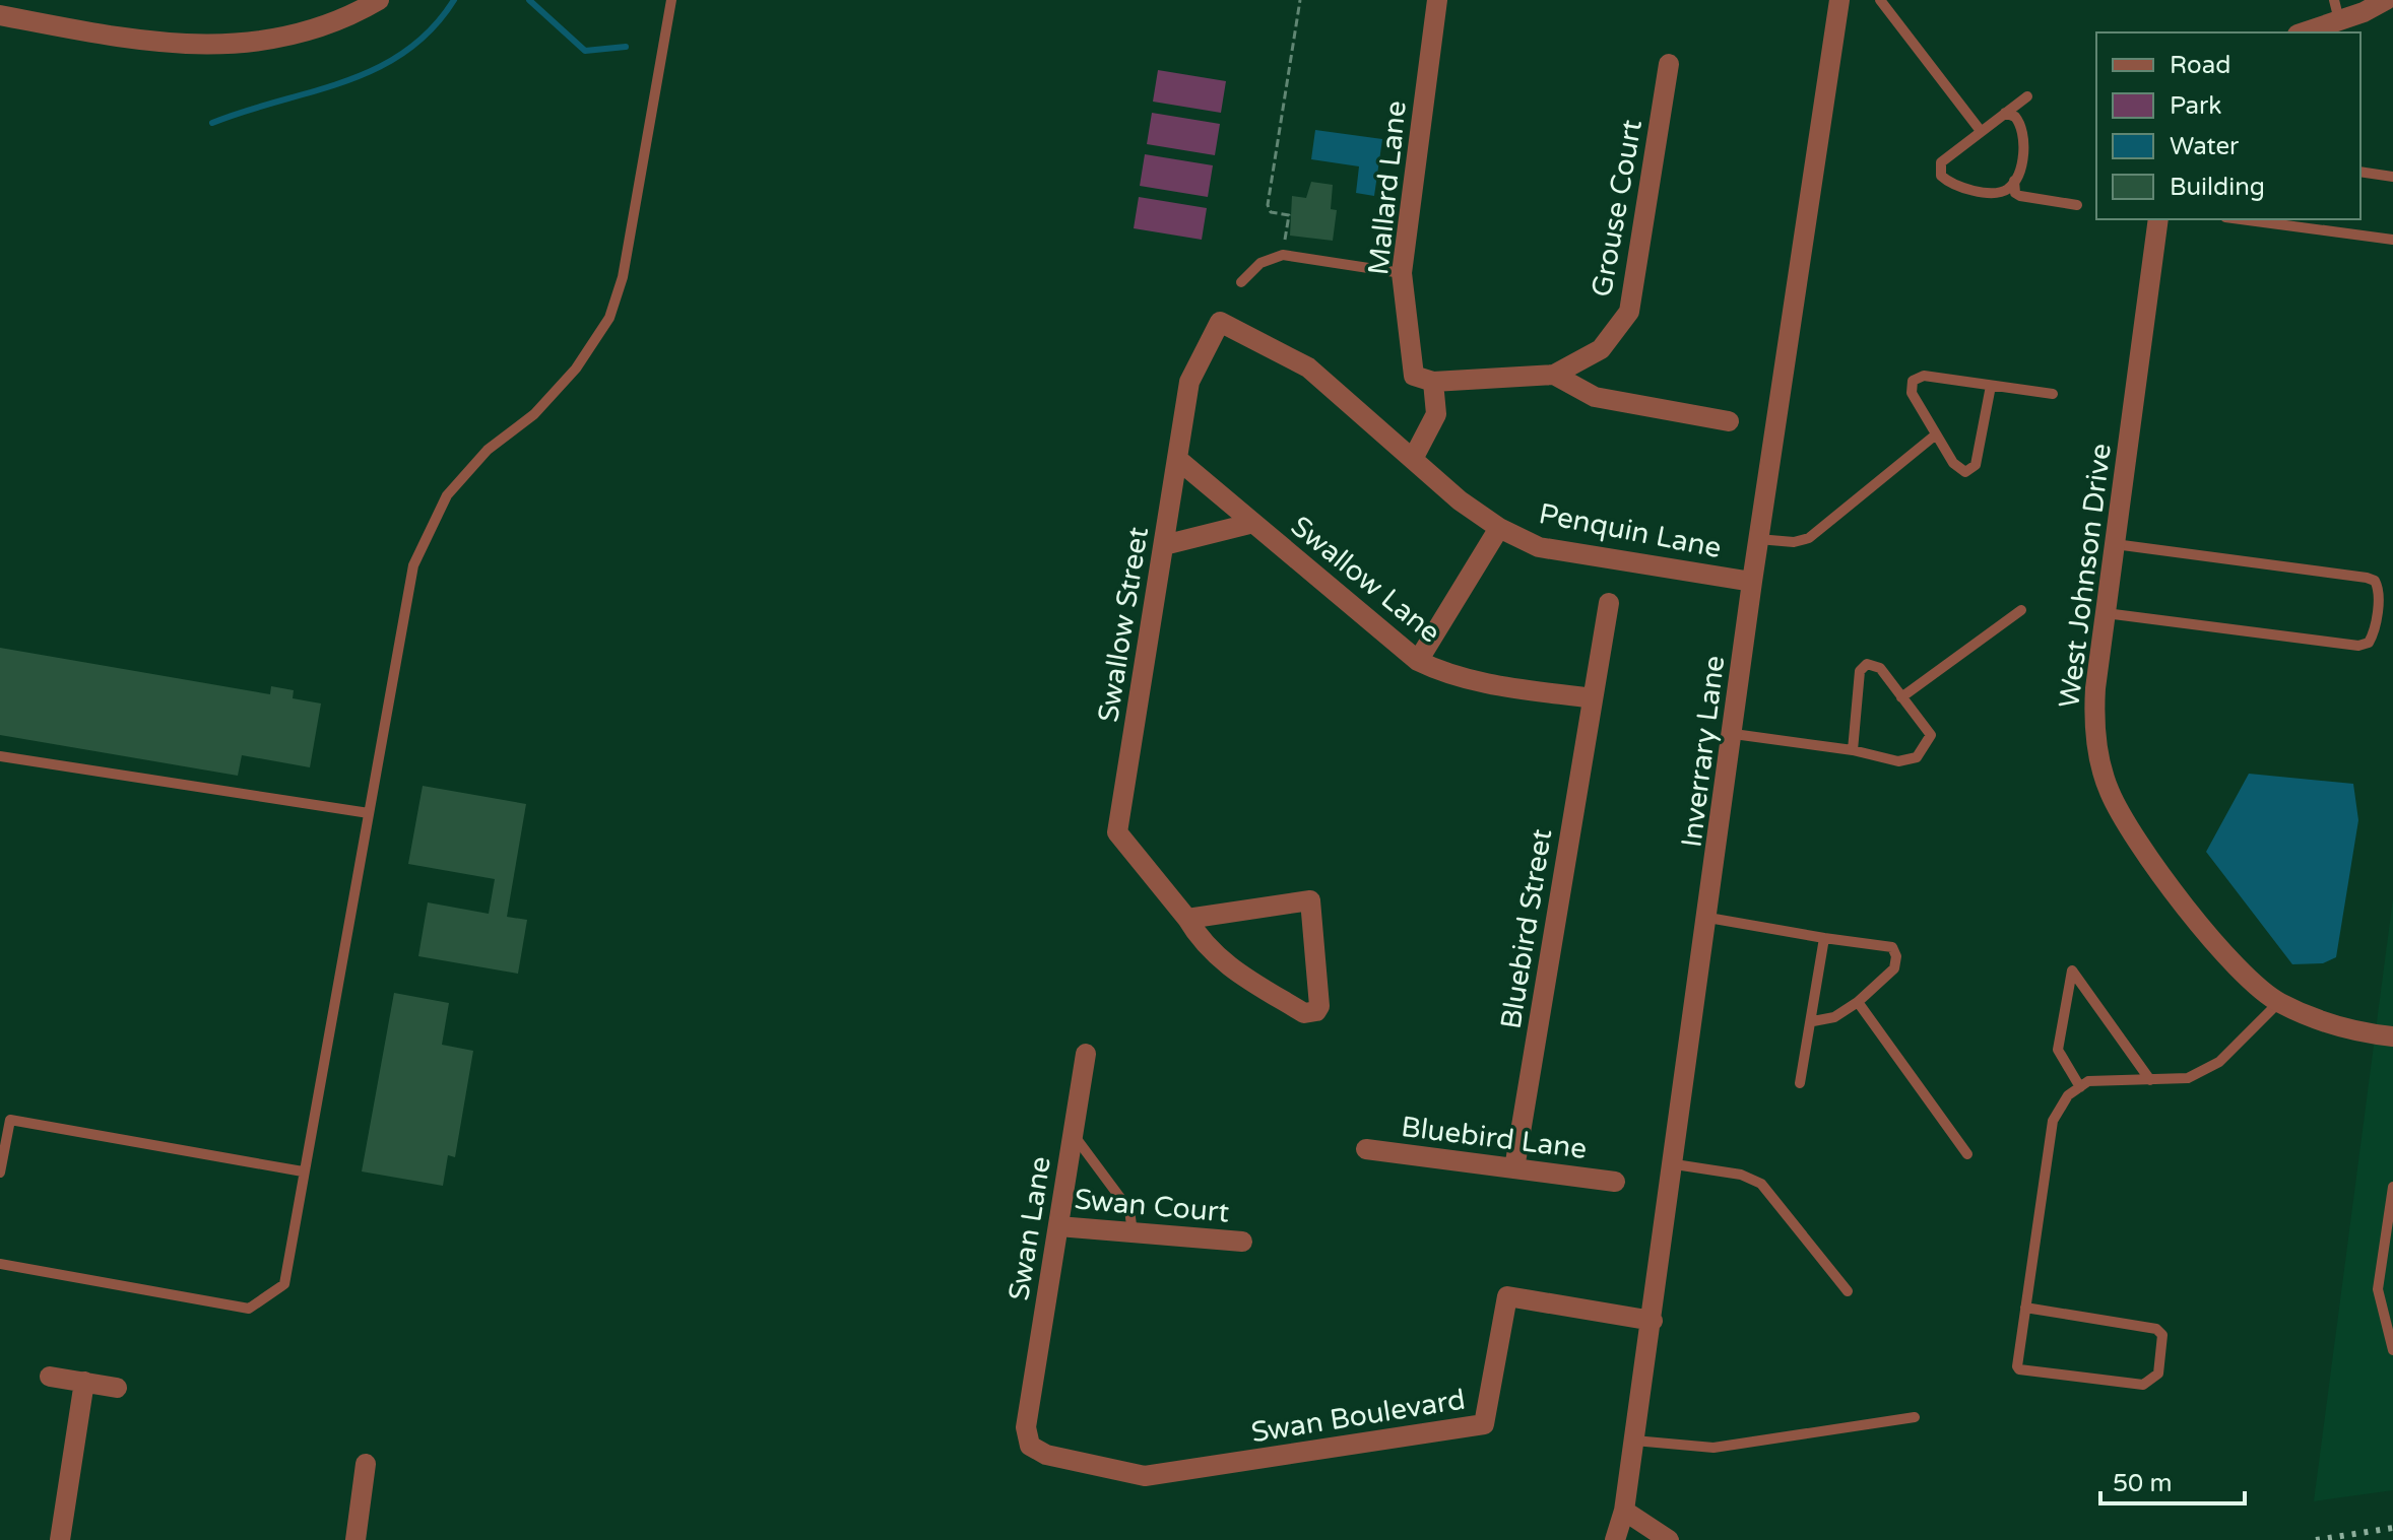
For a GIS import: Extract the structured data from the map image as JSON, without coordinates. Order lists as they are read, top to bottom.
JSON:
{
  "streets": {
    "street": [
      "Mallard Lane",
      "Grouse Court",
      "Penquin Lane",
      "West Johnson Drive",
      "Swallow Lane",
      "Swallow Street",
      "Inverrary Lane",
      "Bluebird Street",
      "Bluebird Lane",
      "Swan Court",
      "Swan Lane",
      "Swan Boulevard"
    ]
  },
  "crossings": [
    ["Penquin Lane", "Swallow Street"],
    ["Penquin Lane", "Inverrary Lane"],
    ["Swallow Lane", "Swallow Street"],
    ["Swallow Lane", "Bluebird Street"],
    ["Inverrary Lane", "Swan Boulevard"],
    ["Bluebird Street", "Bluebird Lane"],
    ["Swan Court", "Swan Lane"],
    ["Swan Lane", "Swan Boulevard"]
  ],
  "legend": [
    "Road",
    "Park",
    "Water",
    "Building"
  ],
  "scale_bar": "50 m"
}
